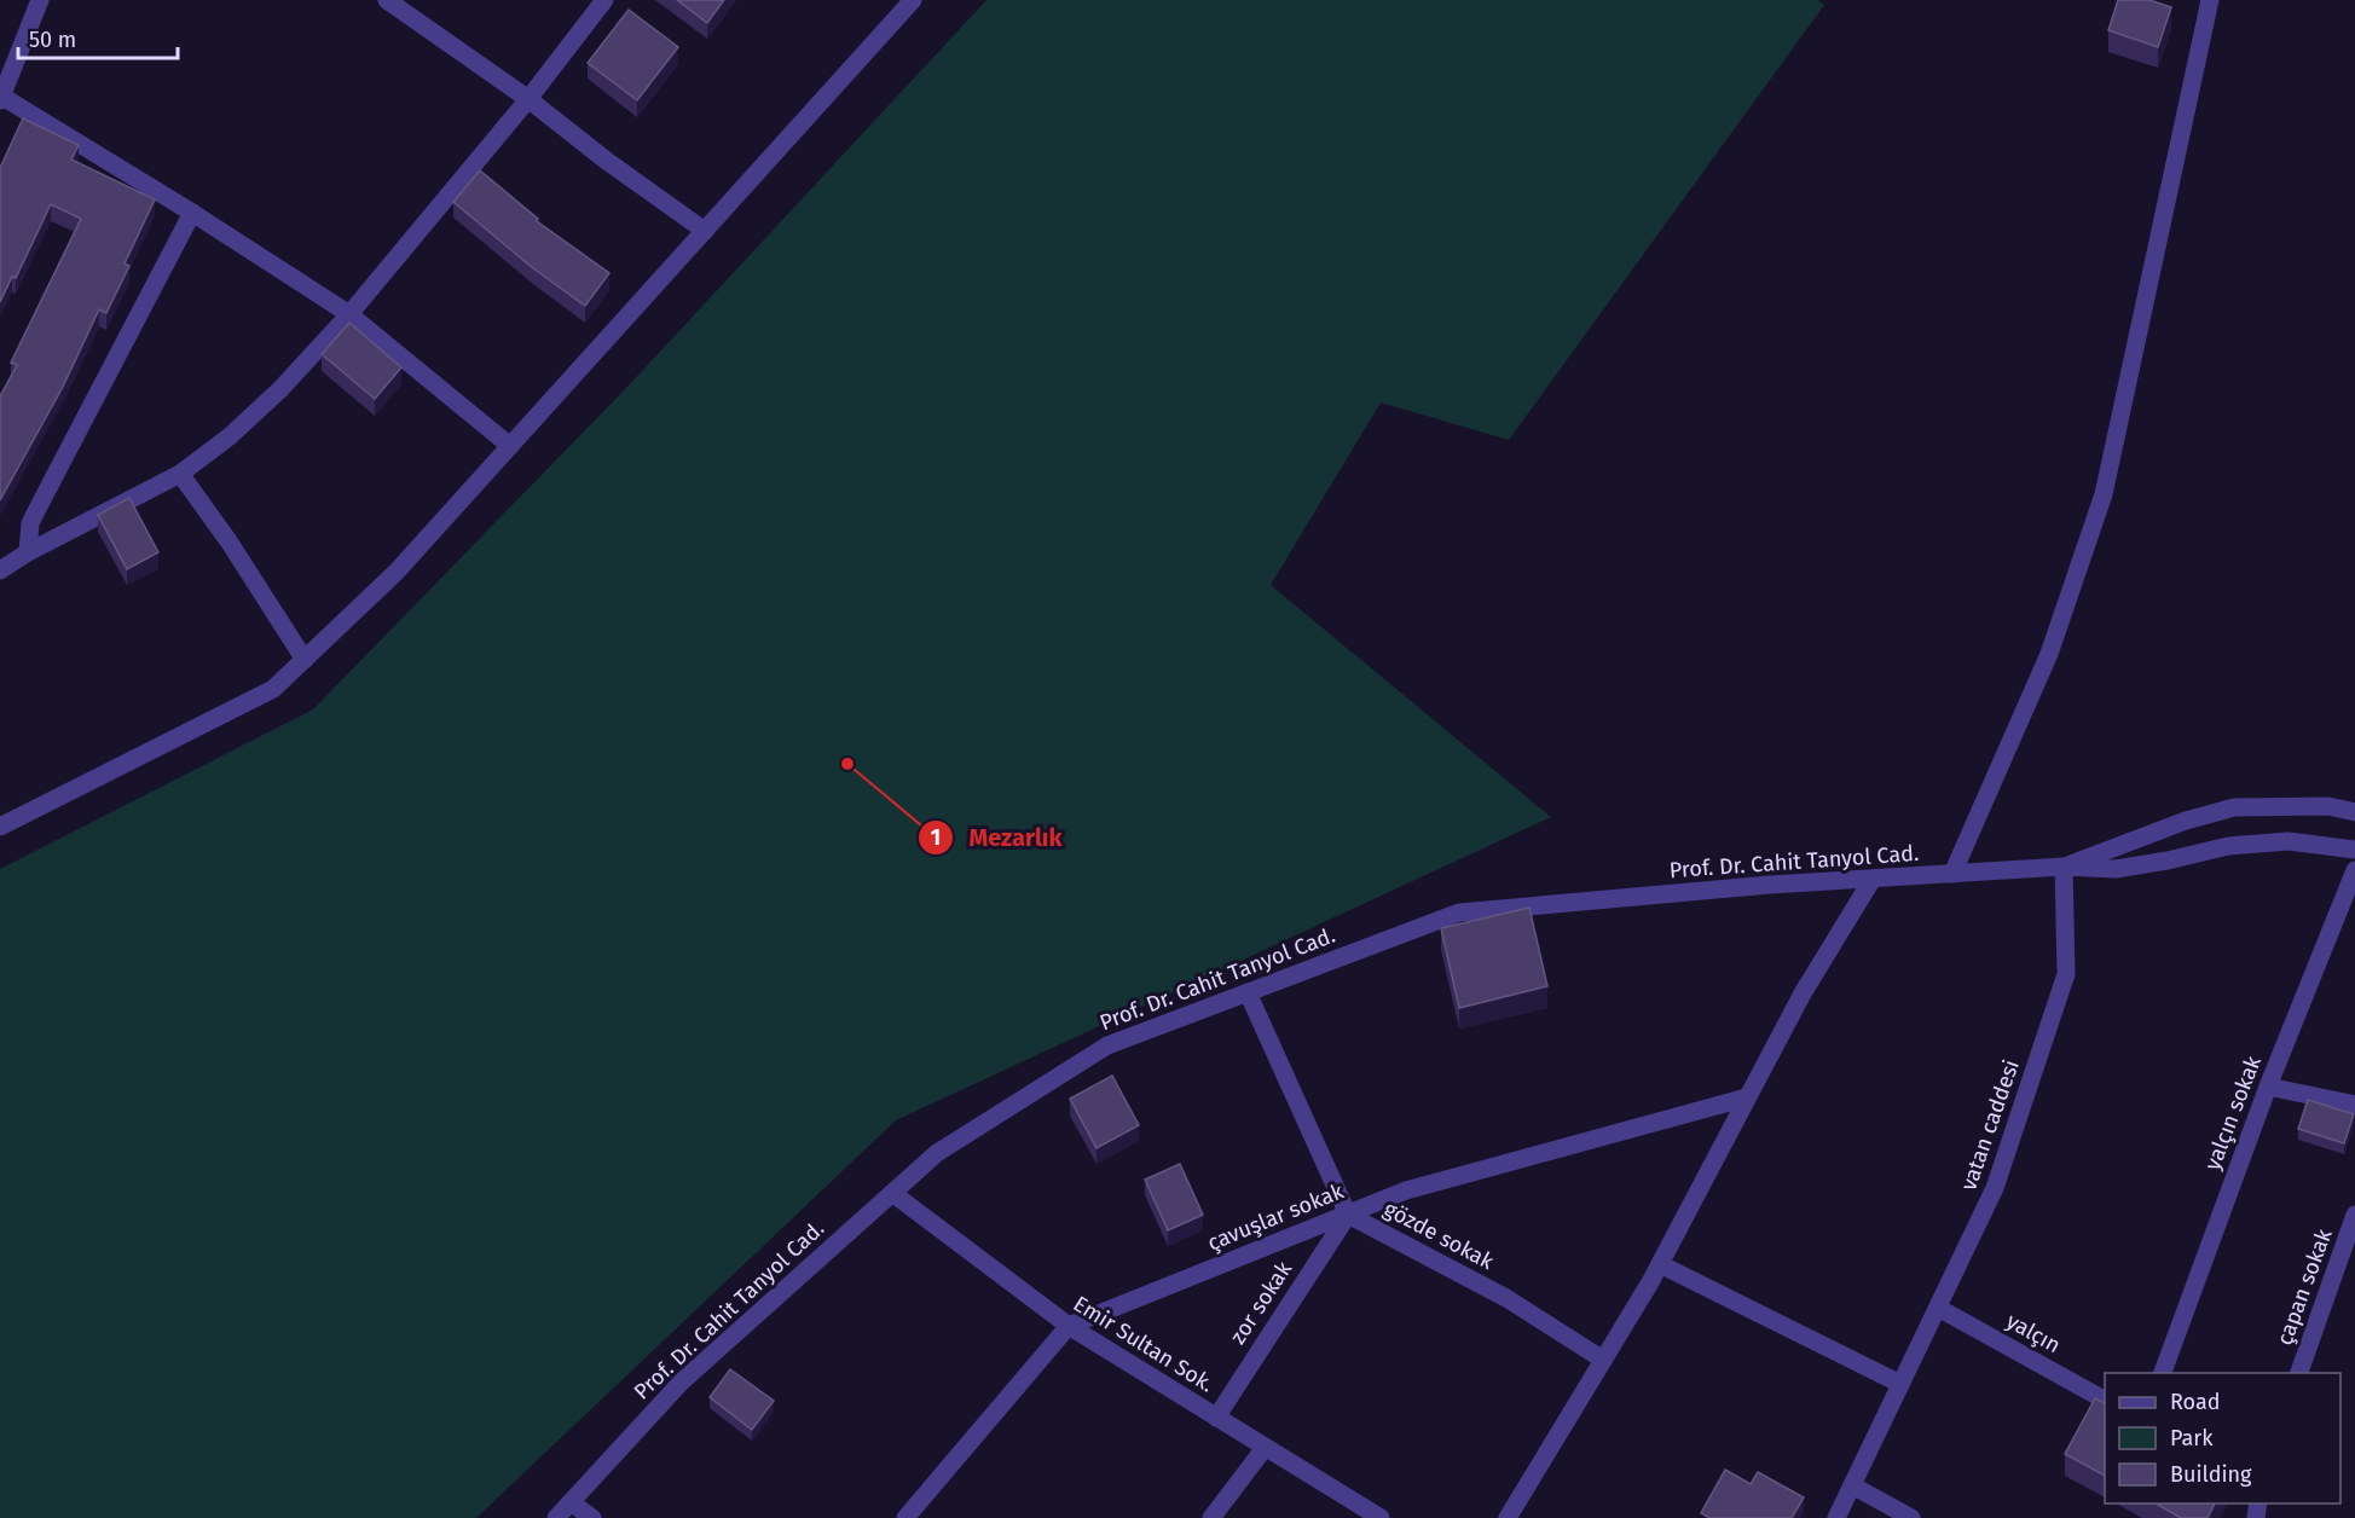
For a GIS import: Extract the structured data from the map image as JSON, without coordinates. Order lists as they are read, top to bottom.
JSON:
{
  "streets": {
    "street": [
      "Prof. Dr. Cahit Tanyol Cad.",
      "yalçın sokak",
      "vatan caddesi",
      "çavuşlar sokak",
      "gözde sokak",
      "çapan sokak",
      "zor sokak",
      "yalçın",
      "Emir Sultan Sok."
    ]
  },
  "crossings": [
    ["Prof. Dr. Cahit Tanyol Cad.", "vatan caddesi"],
    ["Prof. Dr. Cahit Tanyol Cad.", "gözde sokak"],
    ["Prof. Dr. Cahit Tanyol Cad.", "Emir Sultan Sok."],
    ["vatan caddesi", "yalçın"],
    ["çavuşlar sokak", "gözde sokak"],
    ["çavuşlar sokak", "zor sokak"],
    ["çavuşlar sokak", "Emir Sultan Sok."],
    ["gözde sokak", "zor sokak"],
    ["zor sokak", "Emir Sultan Sok."]
  ],
  "places": ["Mezarlık"],
  "legend": ["Road", "Park", "Building"],
  "scale_bar": "50 m"
}
